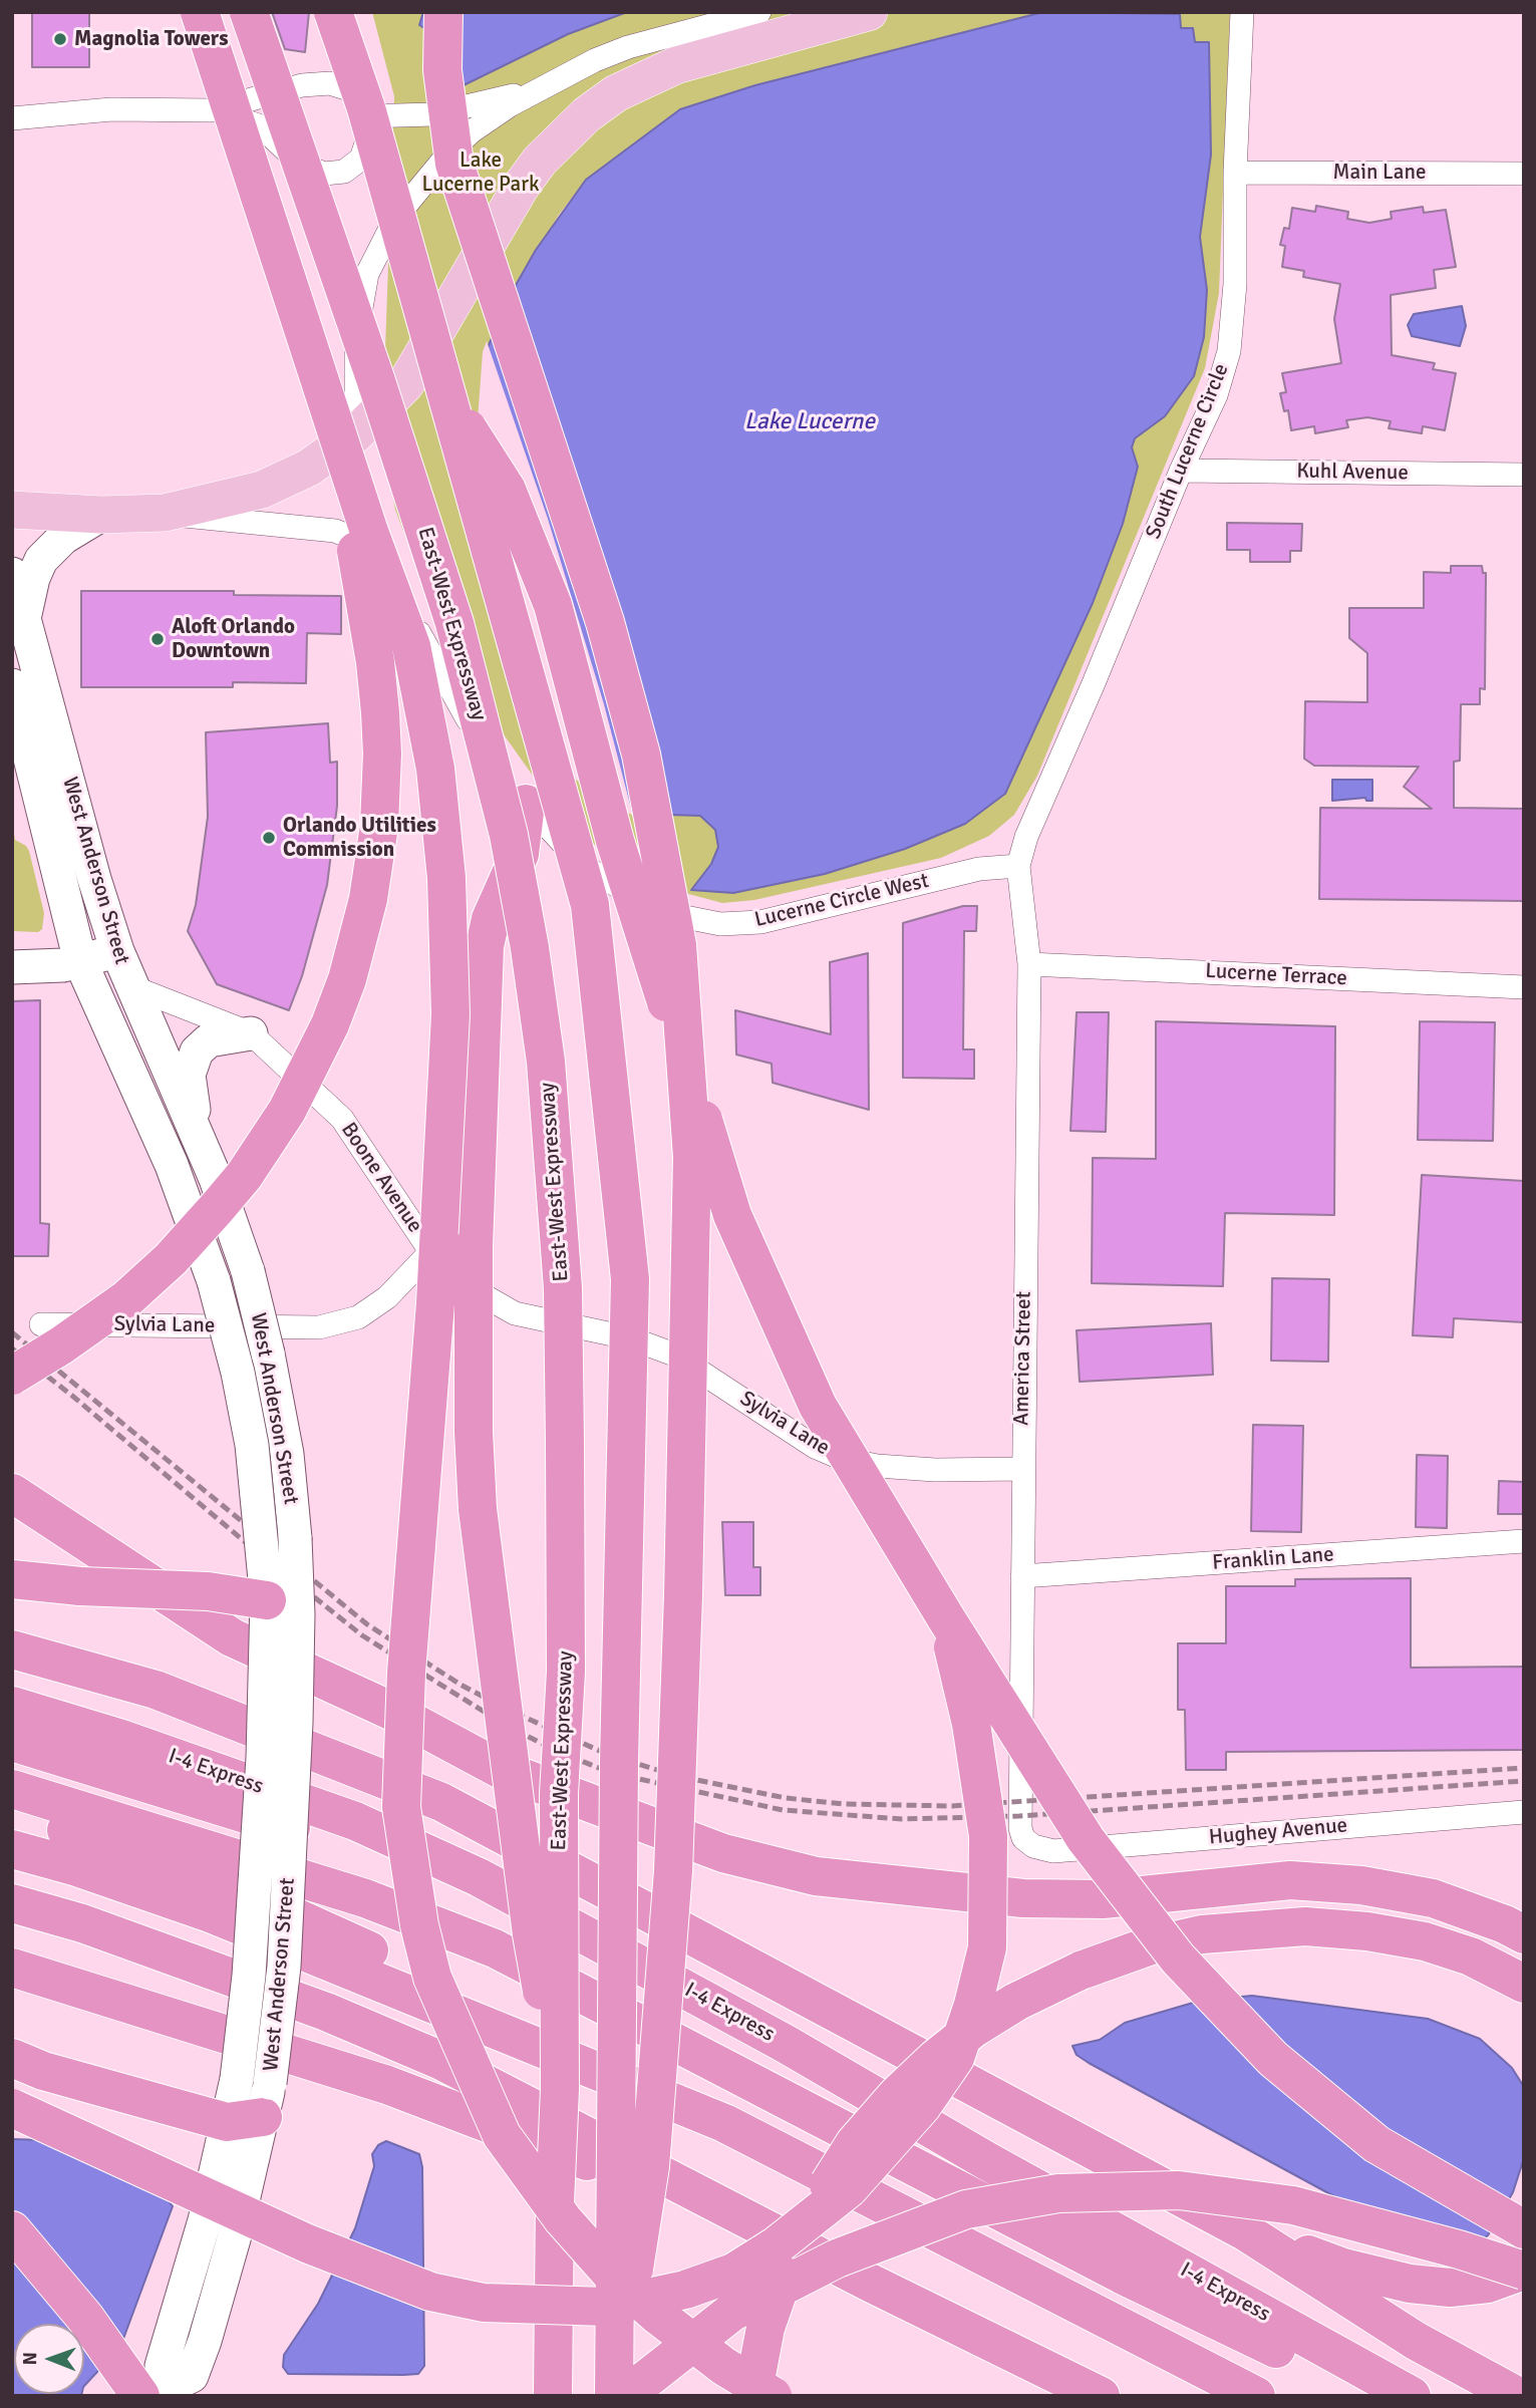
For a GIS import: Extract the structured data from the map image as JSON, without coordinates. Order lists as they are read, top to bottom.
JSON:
{
  "streets": {
    "highway": ["East-West Expressway", "I-4 Express"],
    "main road": ["West Anderson Street"],
    "street": [
      "Main Lane",
      "South Lucerne Circle",
      "Kuhl Avenue",
      "Lucerne Circle West",
      "Lucerne Terrace",
      "Boone Avenue",
      "Sylvia Lane",
      "America Street",
      "Franklin Lane",
      "Hughey Avenue"
    ]
  },
  "crossings": [
    ["Main Lane", "South Lucerne Circle"],
    ["South Lucerne Circle", "Kuhl Avenue"],
    ["South Lucerne Circle", "Lucerne Circle West"],
    ["South Lucerne Circle", "America Street"],
    ["West Anderson Street", "Boone Avenue"],
    ["Lucerne Circle West", "America Street"],
    ["Lucerne Terrace", "America Street"],
    ["Boone Avenue", "Sylvia Lane"],
    ["Sylvia Lane", "America Street"],
    ["America Street", "Franklin Lane"],
    ["America Street", "Hughey Avenue"]
  ],
  "water": ["Lake Lucerne"],
  "parks": ["Lake Lucerne Park"],
  "places": ["Magnolia Towers", "Aloft Orlando Downtown", "Orlando Utilities Commission"],
  "north": "left"
}
